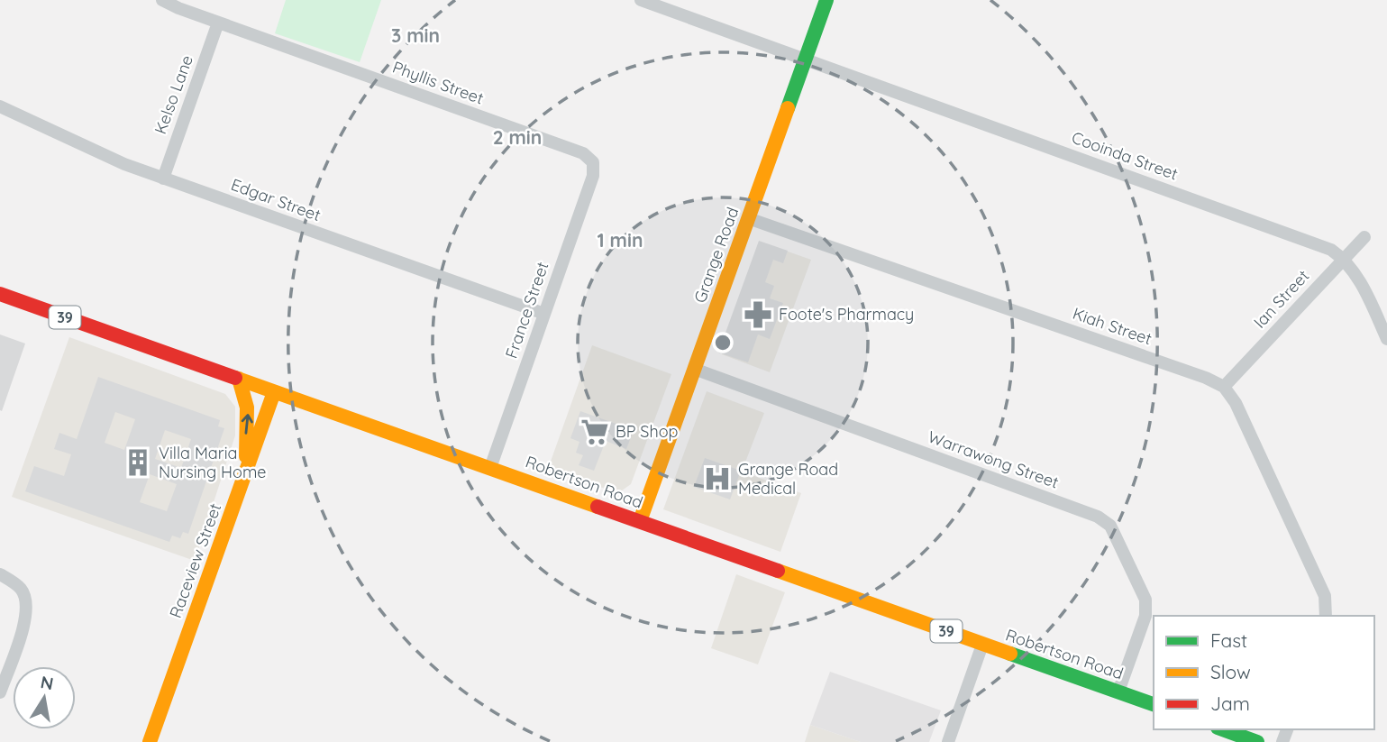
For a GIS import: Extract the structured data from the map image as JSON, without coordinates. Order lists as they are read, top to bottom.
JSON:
{
  "streets": {
    "main road": [
      "Grange Road",
      "39",
      "Robertson Road",
      "Raceview Street"
    ],
    "street": [
      "Phyllis Street",
      "Kelso Lane",
      "Cooinda Street",
      "Edgar Street",
      "Ian Street",
      "France Street",
      "Kiah Street",
      "Warrawong Street"
    ]
  },
  "crossings": [
    ["Phyllis Street", "Kelso Lane"],
    ["Phyllis Street", "France Street"],
    ["Kelso Lane", "Edgar Street"],
    ["Cooinda Street", "Grange Road"],
    ["Cooinda Street", "Ian Street"],
    ["Edgar Street", "France Street"],
    ["Grange Road", "Kiah Street"],
    ["Grange Road", "Warrawong Street"],
    ["Grange Road", "Robertson Road"],
    ["Ian Street", "Kiah Street"],
    ["France Street", "Robertson Road"],
    ["Warrawong Street", "Robertson Road"],
    ["Robertson Road", "Raceview Street"]
  ],
  "places": {
    "pharmacy": ["Foote's Pharmacy"],
    "supermarket": ["BP Shop"],
    "building": ["Villa Maria Nursing Home"],
    "hospital": ["Grange Road Medical"]
  },
  "legend": ["Fast", "Slow", "Jam"],
  "north": "top",
  "rings": ["3 min", "2 min", "1 min"]
}
